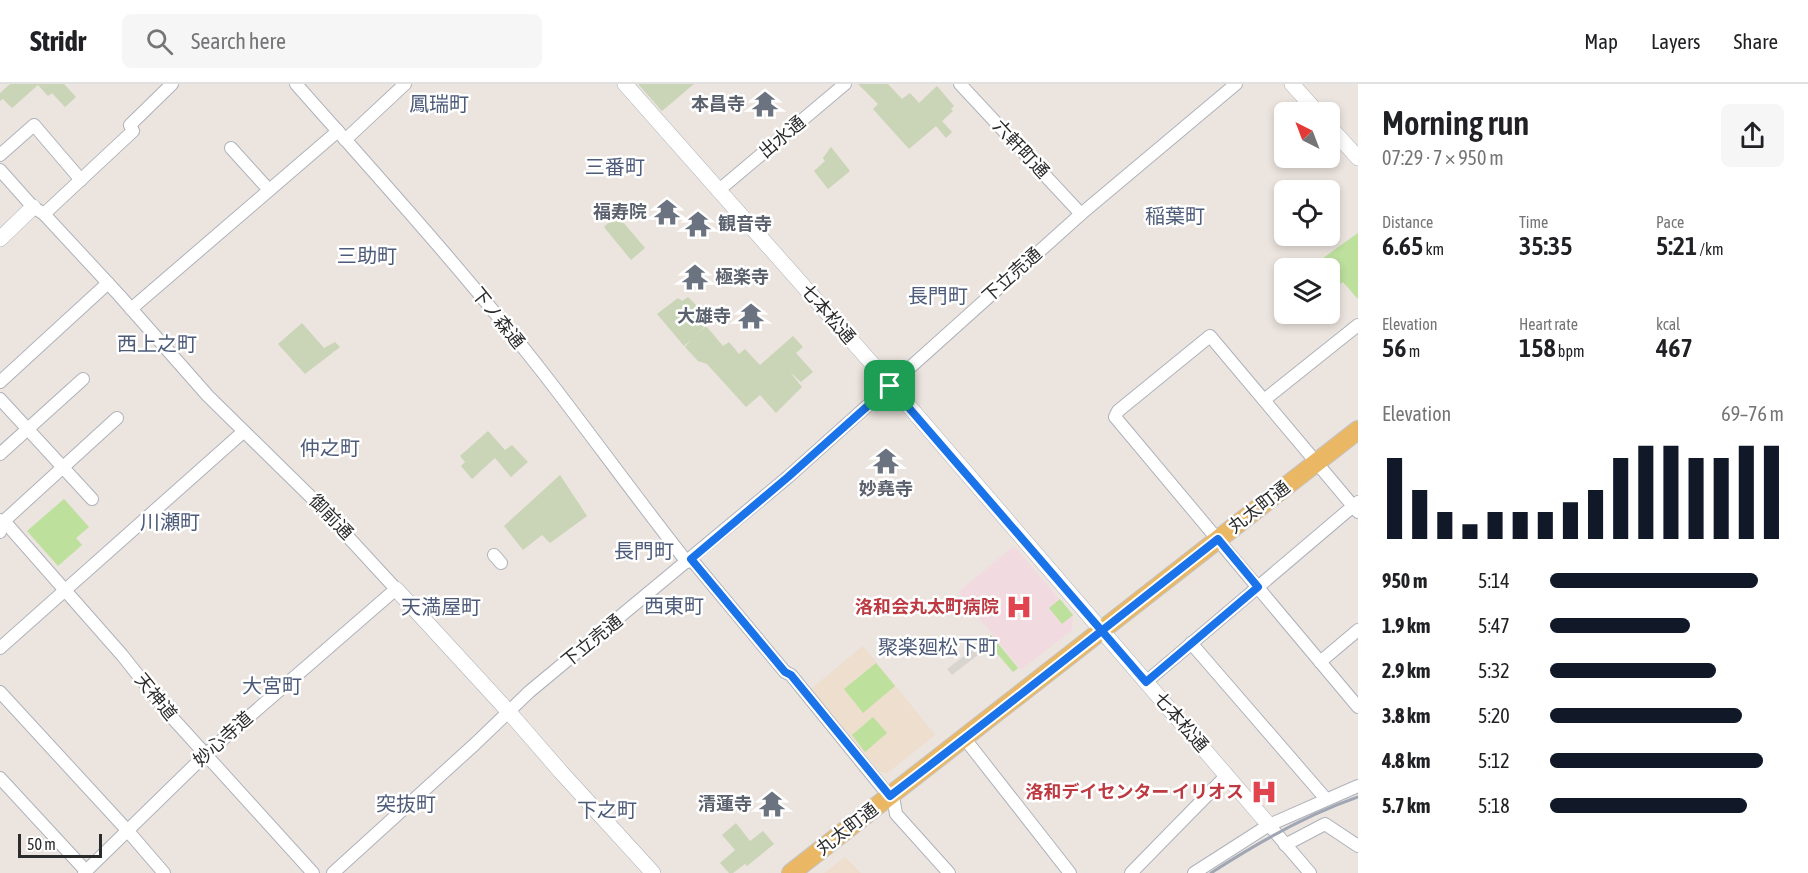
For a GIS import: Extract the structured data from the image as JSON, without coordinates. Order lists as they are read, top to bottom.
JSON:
{
  "streets": {
    "main road": ["丸太町通"],
    "street": [
      "出水通",
      "六軒町通",
      "下立売通",
      "七本松通",
      "下ノ森通",
      "御前通",
      "天神道",
      "妙心寺道"
    ]
  },
  "crossings": [
    ["出水通", "七本松通"],
    ["六軒町通", "下立売通"],
    ["下立売通", "七本松通"],
    ["下立売通", "下ノ森通"],
    ["下立売通", "御前通"],
    ["七本松通", "丸太町通"],
    ["下ノ森通", "丸太町通"],
    ["御前通", "妙心寺道"],
    ["天神道", "妙心寺道"]
  ],
  "districts": [
    "鳳瑞町",
    "三番町",
    "稲葉町",
    "三助町",
    "長門町",
    "西上之町",
    "仲之町",
    "川瀬町",
    "長門町",
    "西東町",
    "天満屋町",
    "聚楽廻松下町",
    "大宮町",
    "突抜町",
    "下之町"
  ],
  "places": {
    "temple": [
      "本昌寺",
      "福寿院",
      "観音寺",
      "極楽寺",
      "大雄寺",
      "妙堯寺",
      "清蓮寺"
    ],
    "hospital": ["洛和会丸太町病院", "洛和デイセンター イリオス"]
  },
  "scale_bar": "50 m",
  "north": "top left",
  "page": {
    "header": "Stridr",
    "search": "Search here",
    "nav": ["Map", "Layers", "Share"],
    "heading": ["Morning run", "07:29 · 7 × 950 m"],
    "stats": [
      ["Distance", "6.65 km"],
      ["Time", "35:35"],
      ["Pace", "5:21 /km"],
      ["Elevation", "56 m"],
      ["Heart rate", "158 bpm"],
      ["kcal", "467"]
    ],
    "chart": ["Elevation", "69–76 m"],
    "list": [
      {
        "name": "950 m",
        "note": "5:14"
      },
      {
        "name": "1.9 km",
        "note": "5:47"
      },
      {
        "name": "2.9 km",
        "note": "5:32"
      },
      {
        "name": "3.8 km",
        "note": "5:20"
      },
      {
        "name": "4.8 km",
        "note": "5:12"
      },
      {
        "name": "5.7 km",
        "note": "5:18"
      }
    ],
    "scale": "50 m"
  }
}
